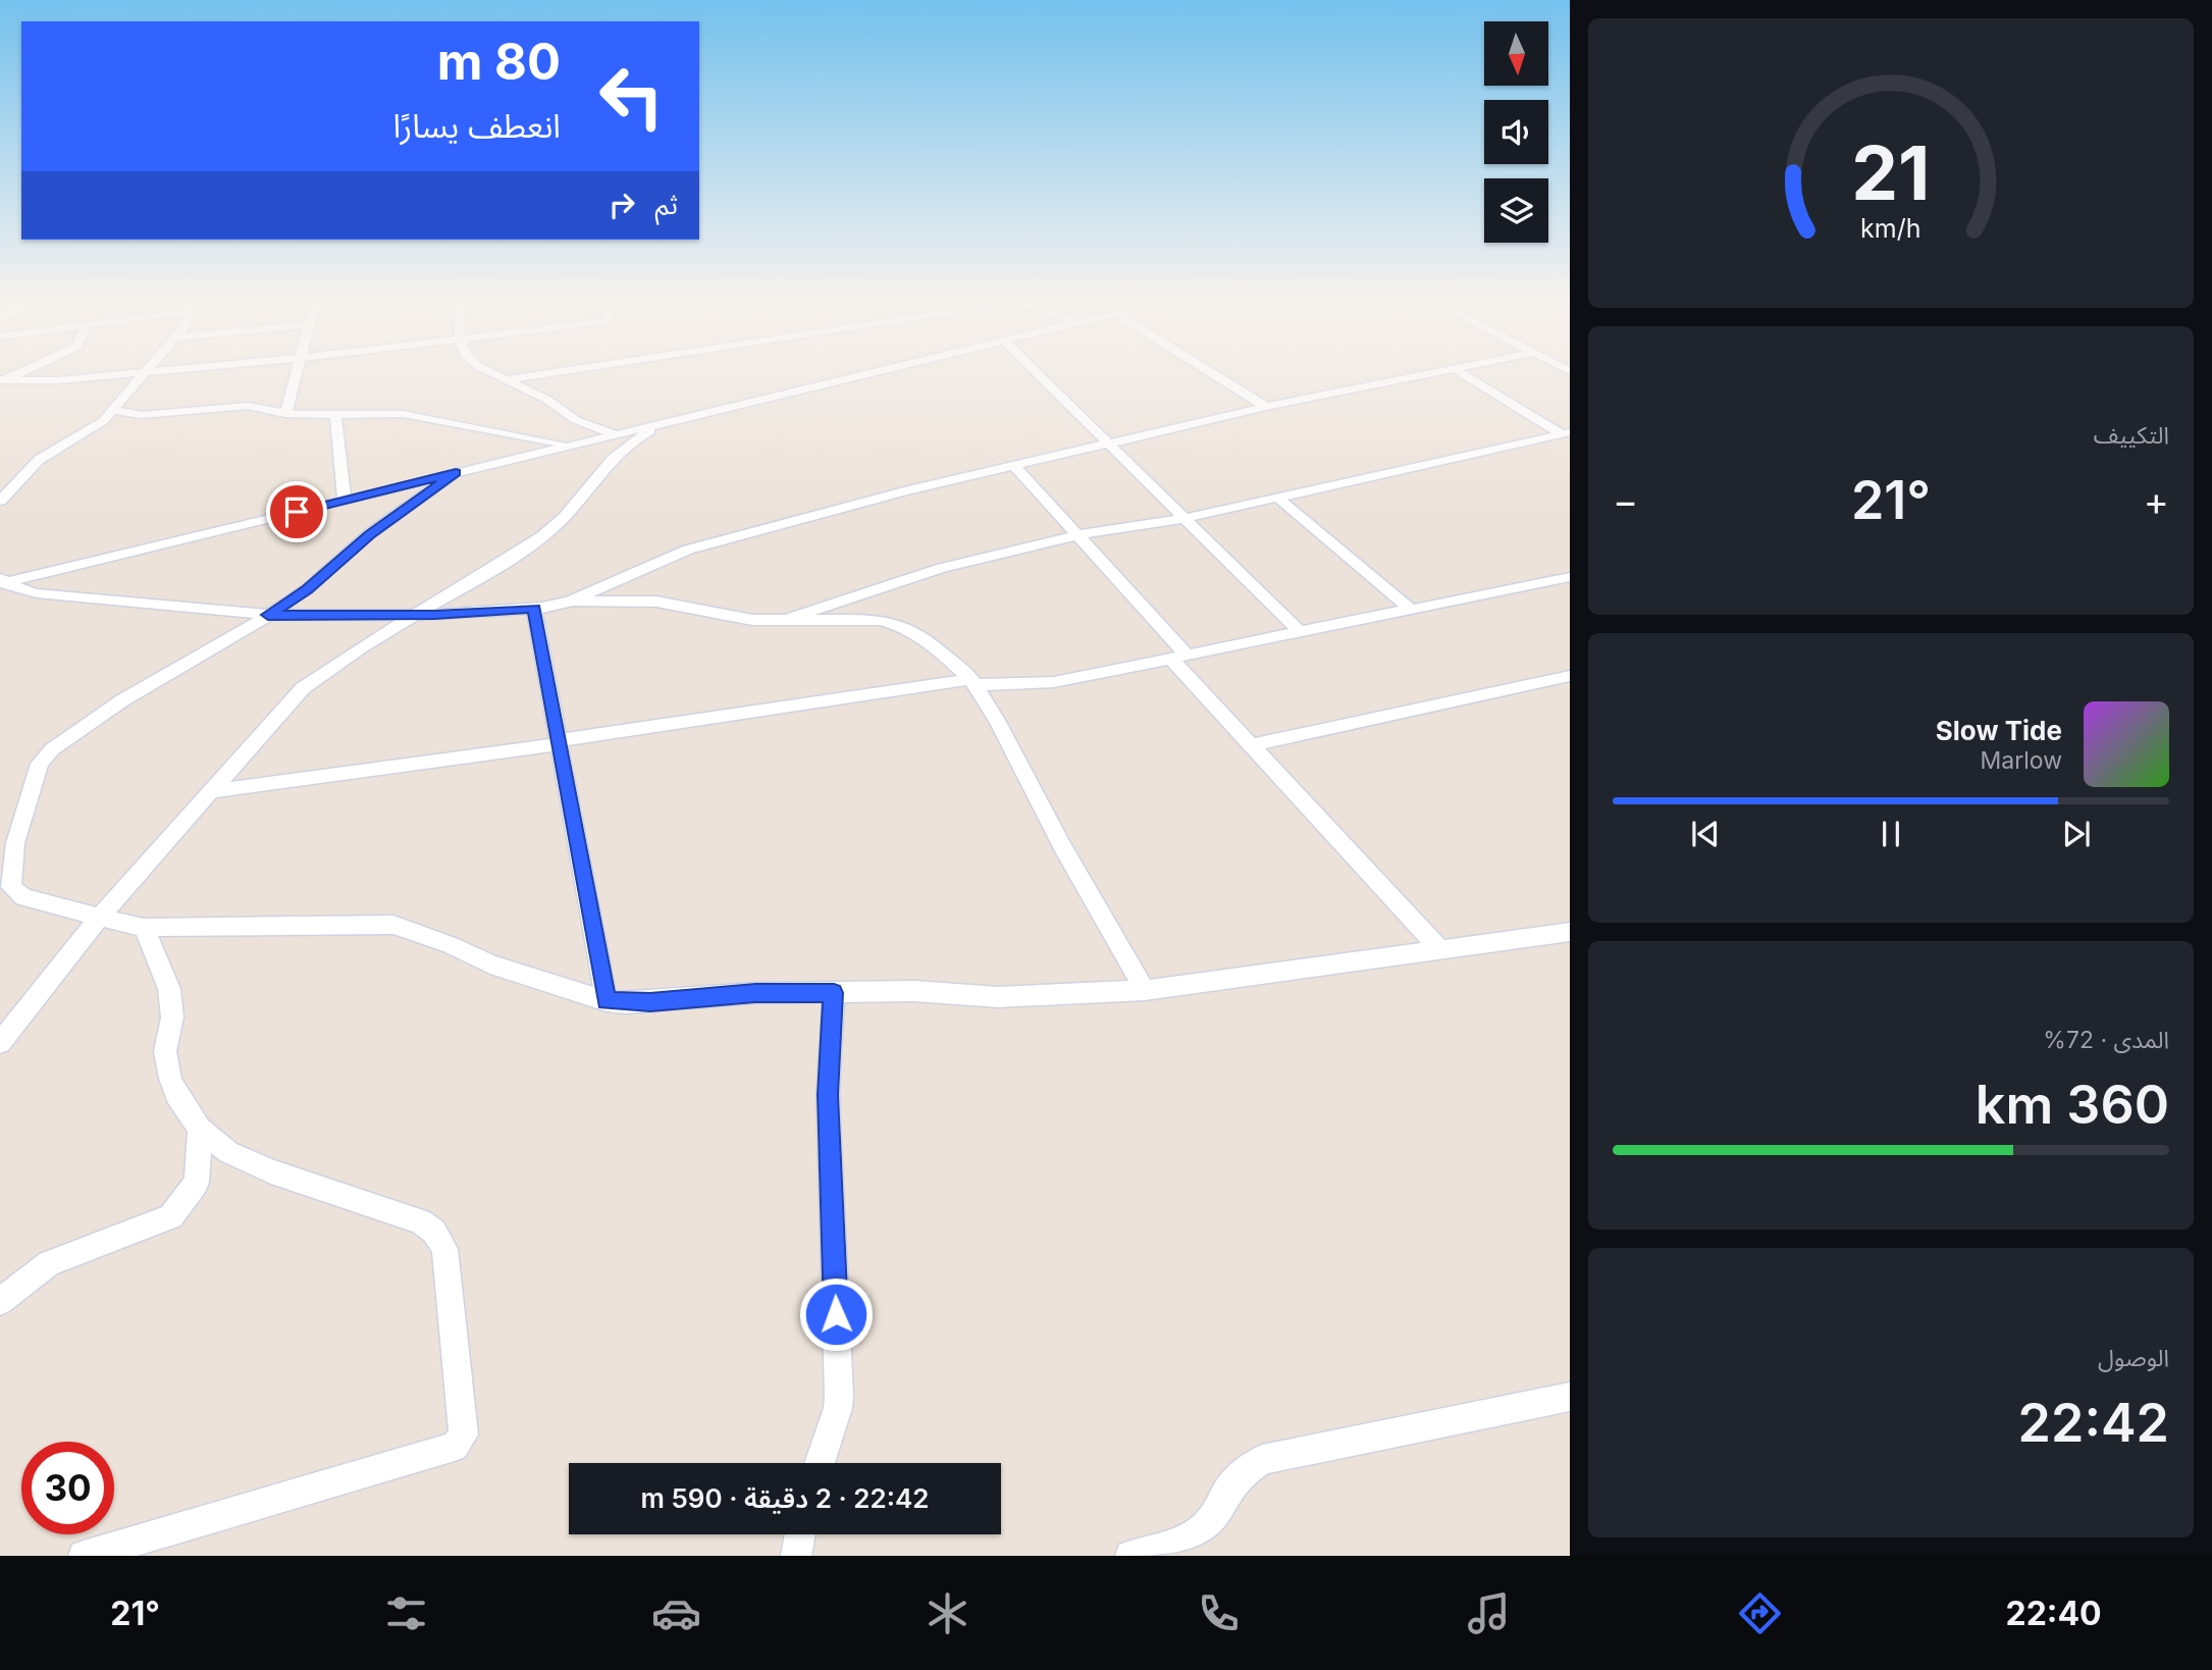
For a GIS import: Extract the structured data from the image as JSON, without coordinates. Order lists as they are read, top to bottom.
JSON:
{
  "north": "bottom",
  "page": {
    "turn": ["80 m", "انعطف يسارًا"],
    "then": "ثم",
    "tile": [
      "التكييف",
      ["المدى · 72%", "360 km"],
      ["الوصول", "22:42"]
    ],
    "heat": ["−", "21°", "+"],
    "song": ["Slow Tide", "Marlow"],
    "limit": "30",
    "trip": "22:42 · 2 دقيقة · 590 m",
    "tabs": ["22:40", "21°"],
    "gauge": ["21", "km/h"]
  }
}
